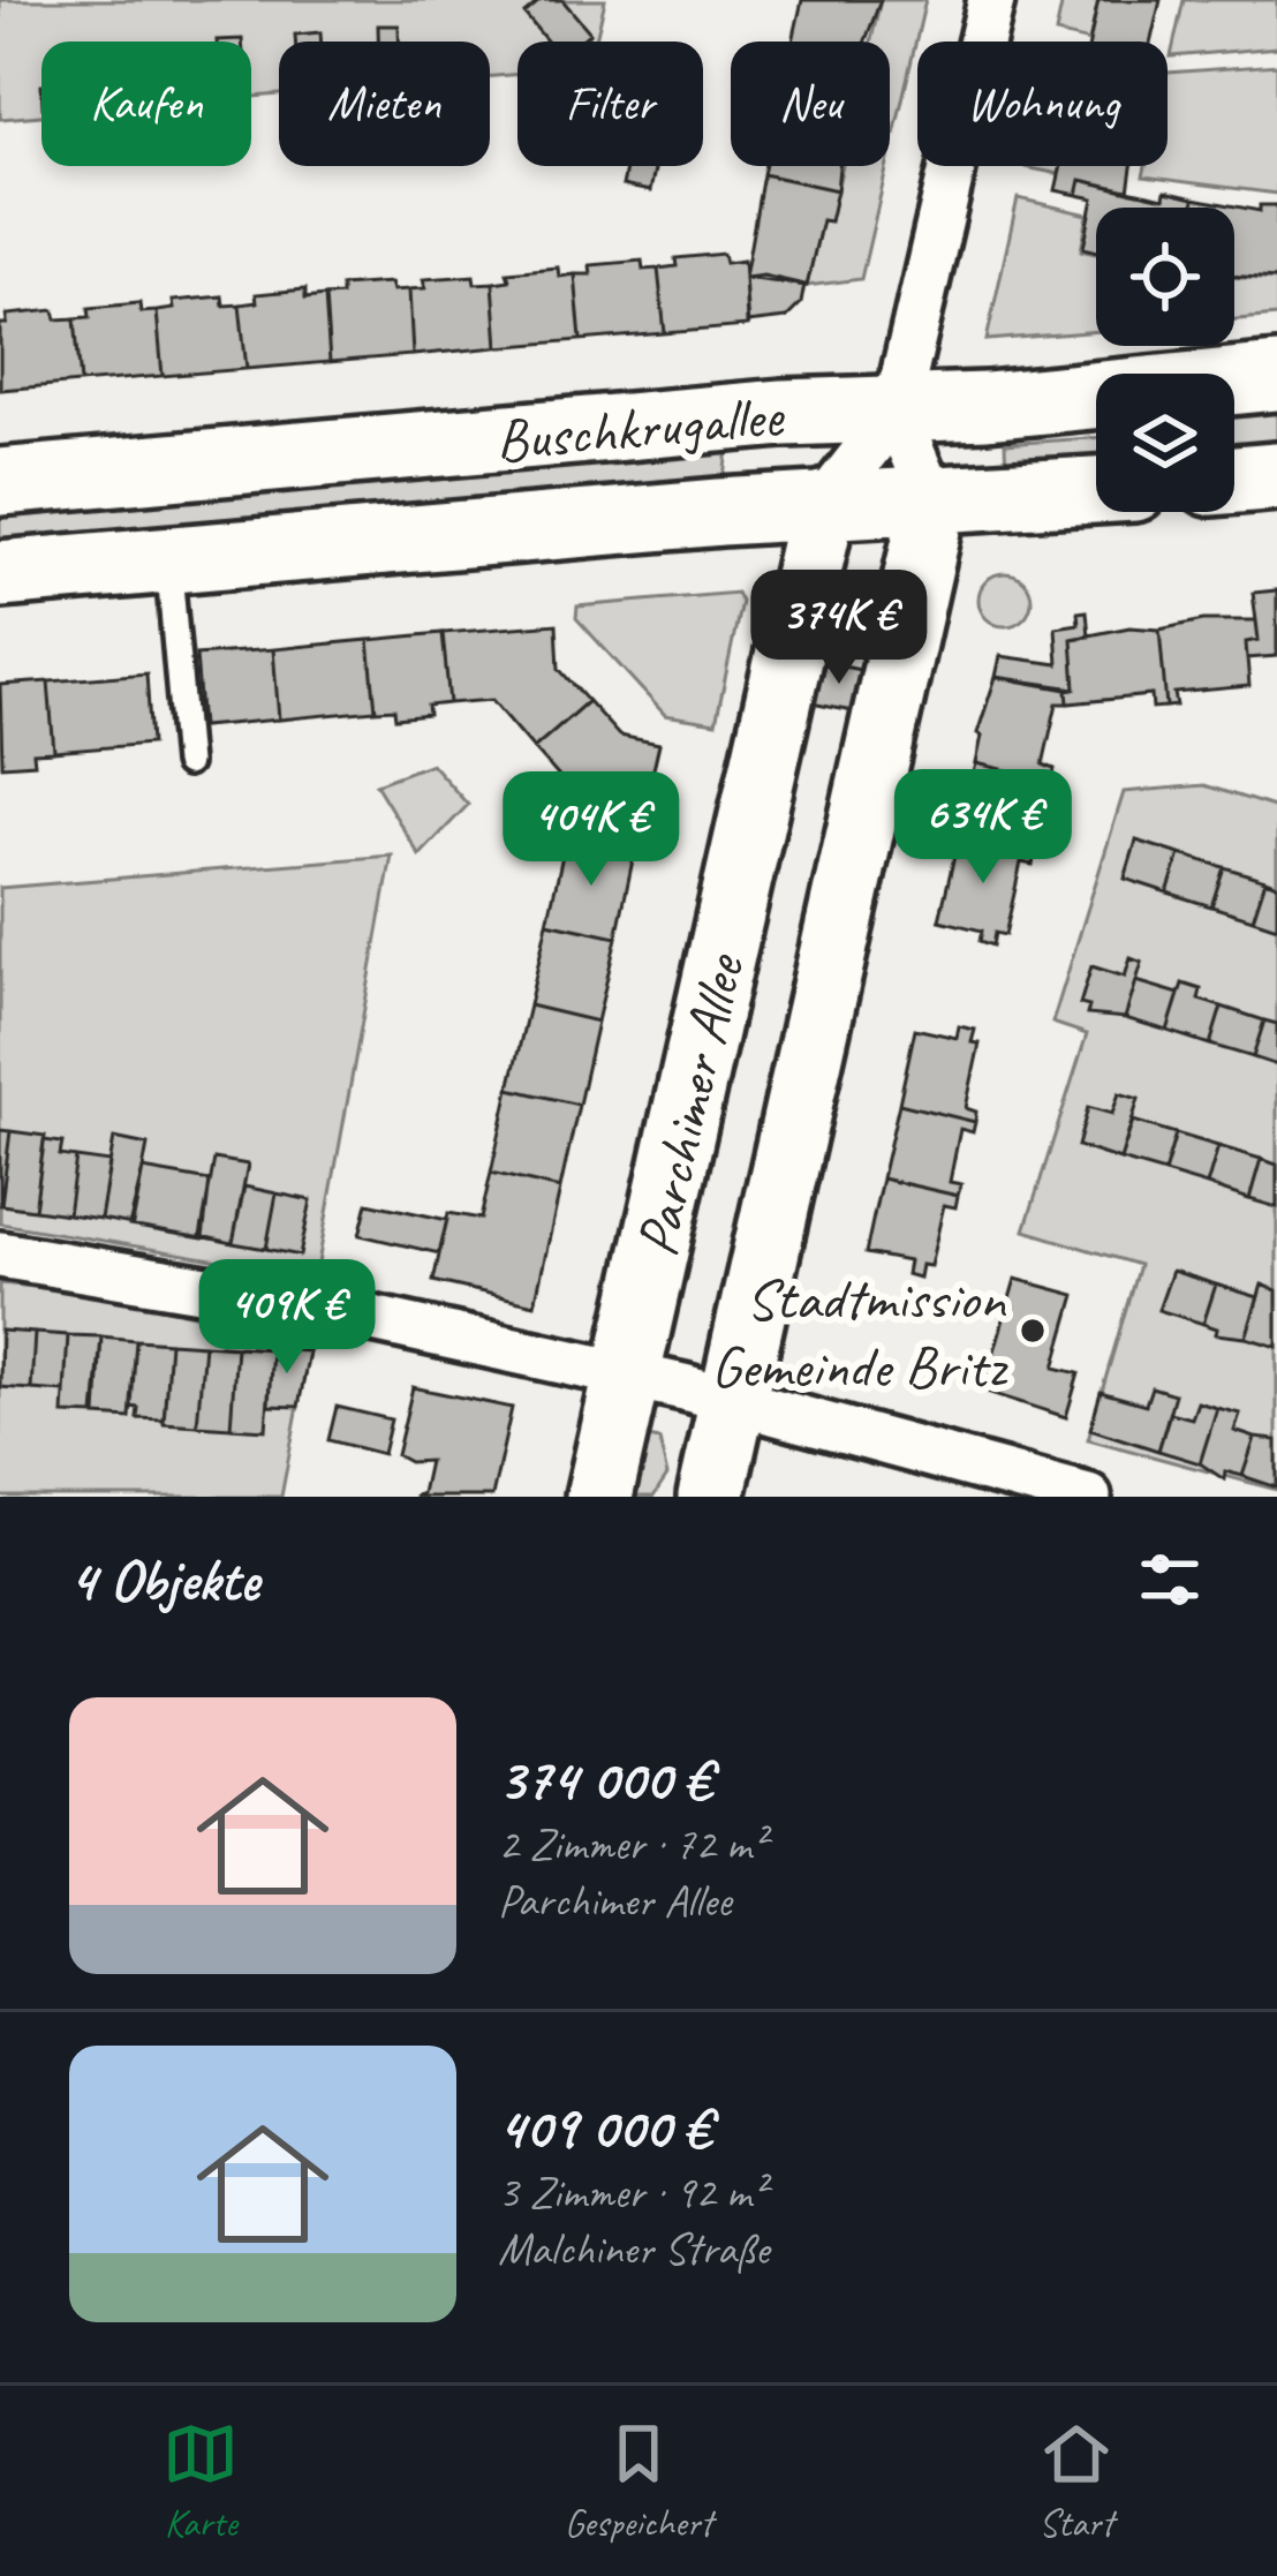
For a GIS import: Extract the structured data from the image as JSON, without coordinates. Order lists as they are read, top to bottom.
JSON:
{
  "streets": {
    "main road": ["Buschkrugallee", "Parchimer Allee"]
  },
  "crossings": [
    ["Buschkrugallee", "Parchimer Allee"]
  ],
  "places": ["Stadtmission Gemeinde Britz"],
  "page": {
    "chip": [
      "Kaufen",
      "Mieten",
      "Filter",
      "Neu",
      "Wohnung"
    ],
    "price": [
      "374K €",
      "634K €",
      "404K €",
      "409K €"
    ],
    "heading": "4 Objekte",
    "list": [
      {
        "name": "374 000 €",
        "note": "2 Zimmer · 72 m² · Parchimer Allee"
      },
      {
        "name": "409 000 €",
        "note": "3 Zimmer · 92 m² · Malchiner Straße"
      }
    ],
    "tabs": ["Karte", "Gespeichert", "Start"]
  }
}
